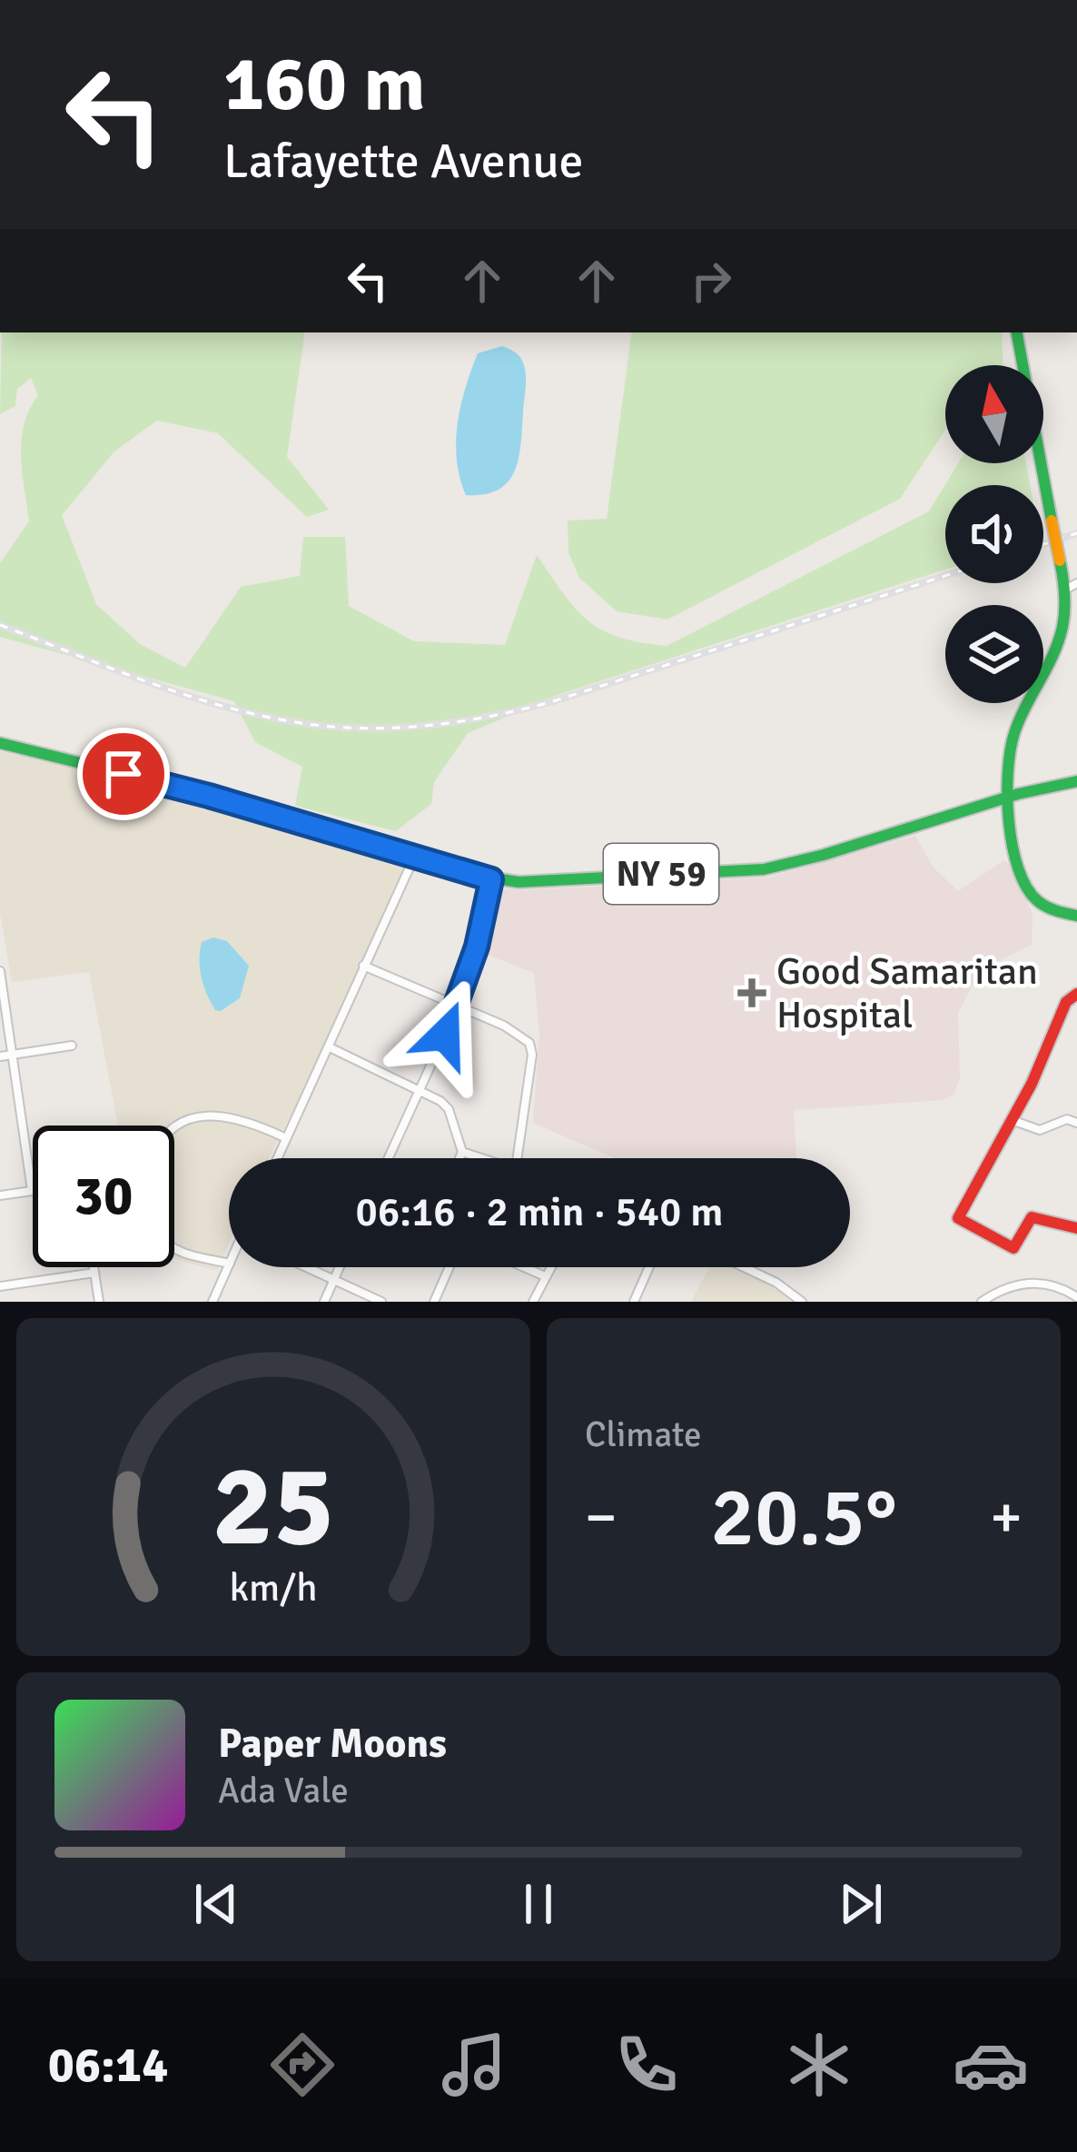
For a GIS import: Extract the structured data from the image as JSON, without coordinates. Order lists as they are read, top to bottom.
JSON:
{
  "streets": {
    "main road": ["NY 59"]
  },
  "places": {
    "health": ["Good Samaritan Hospital"]
  },
  "north": "top",
  "page": {
    "turn": ["160 m", "Lafayette Avenue"],
    "limit": "30",
    "trip": "06:16 · 2 min · 540 m",
    "tile": "Climate",
    "heat": ["−", "20.5°", "+"],
    "song": ["Paper Moons", "Ada Vale"],
    "tabs": "06:14",
    "gauge": ["25", "km/h"]
  }
}
